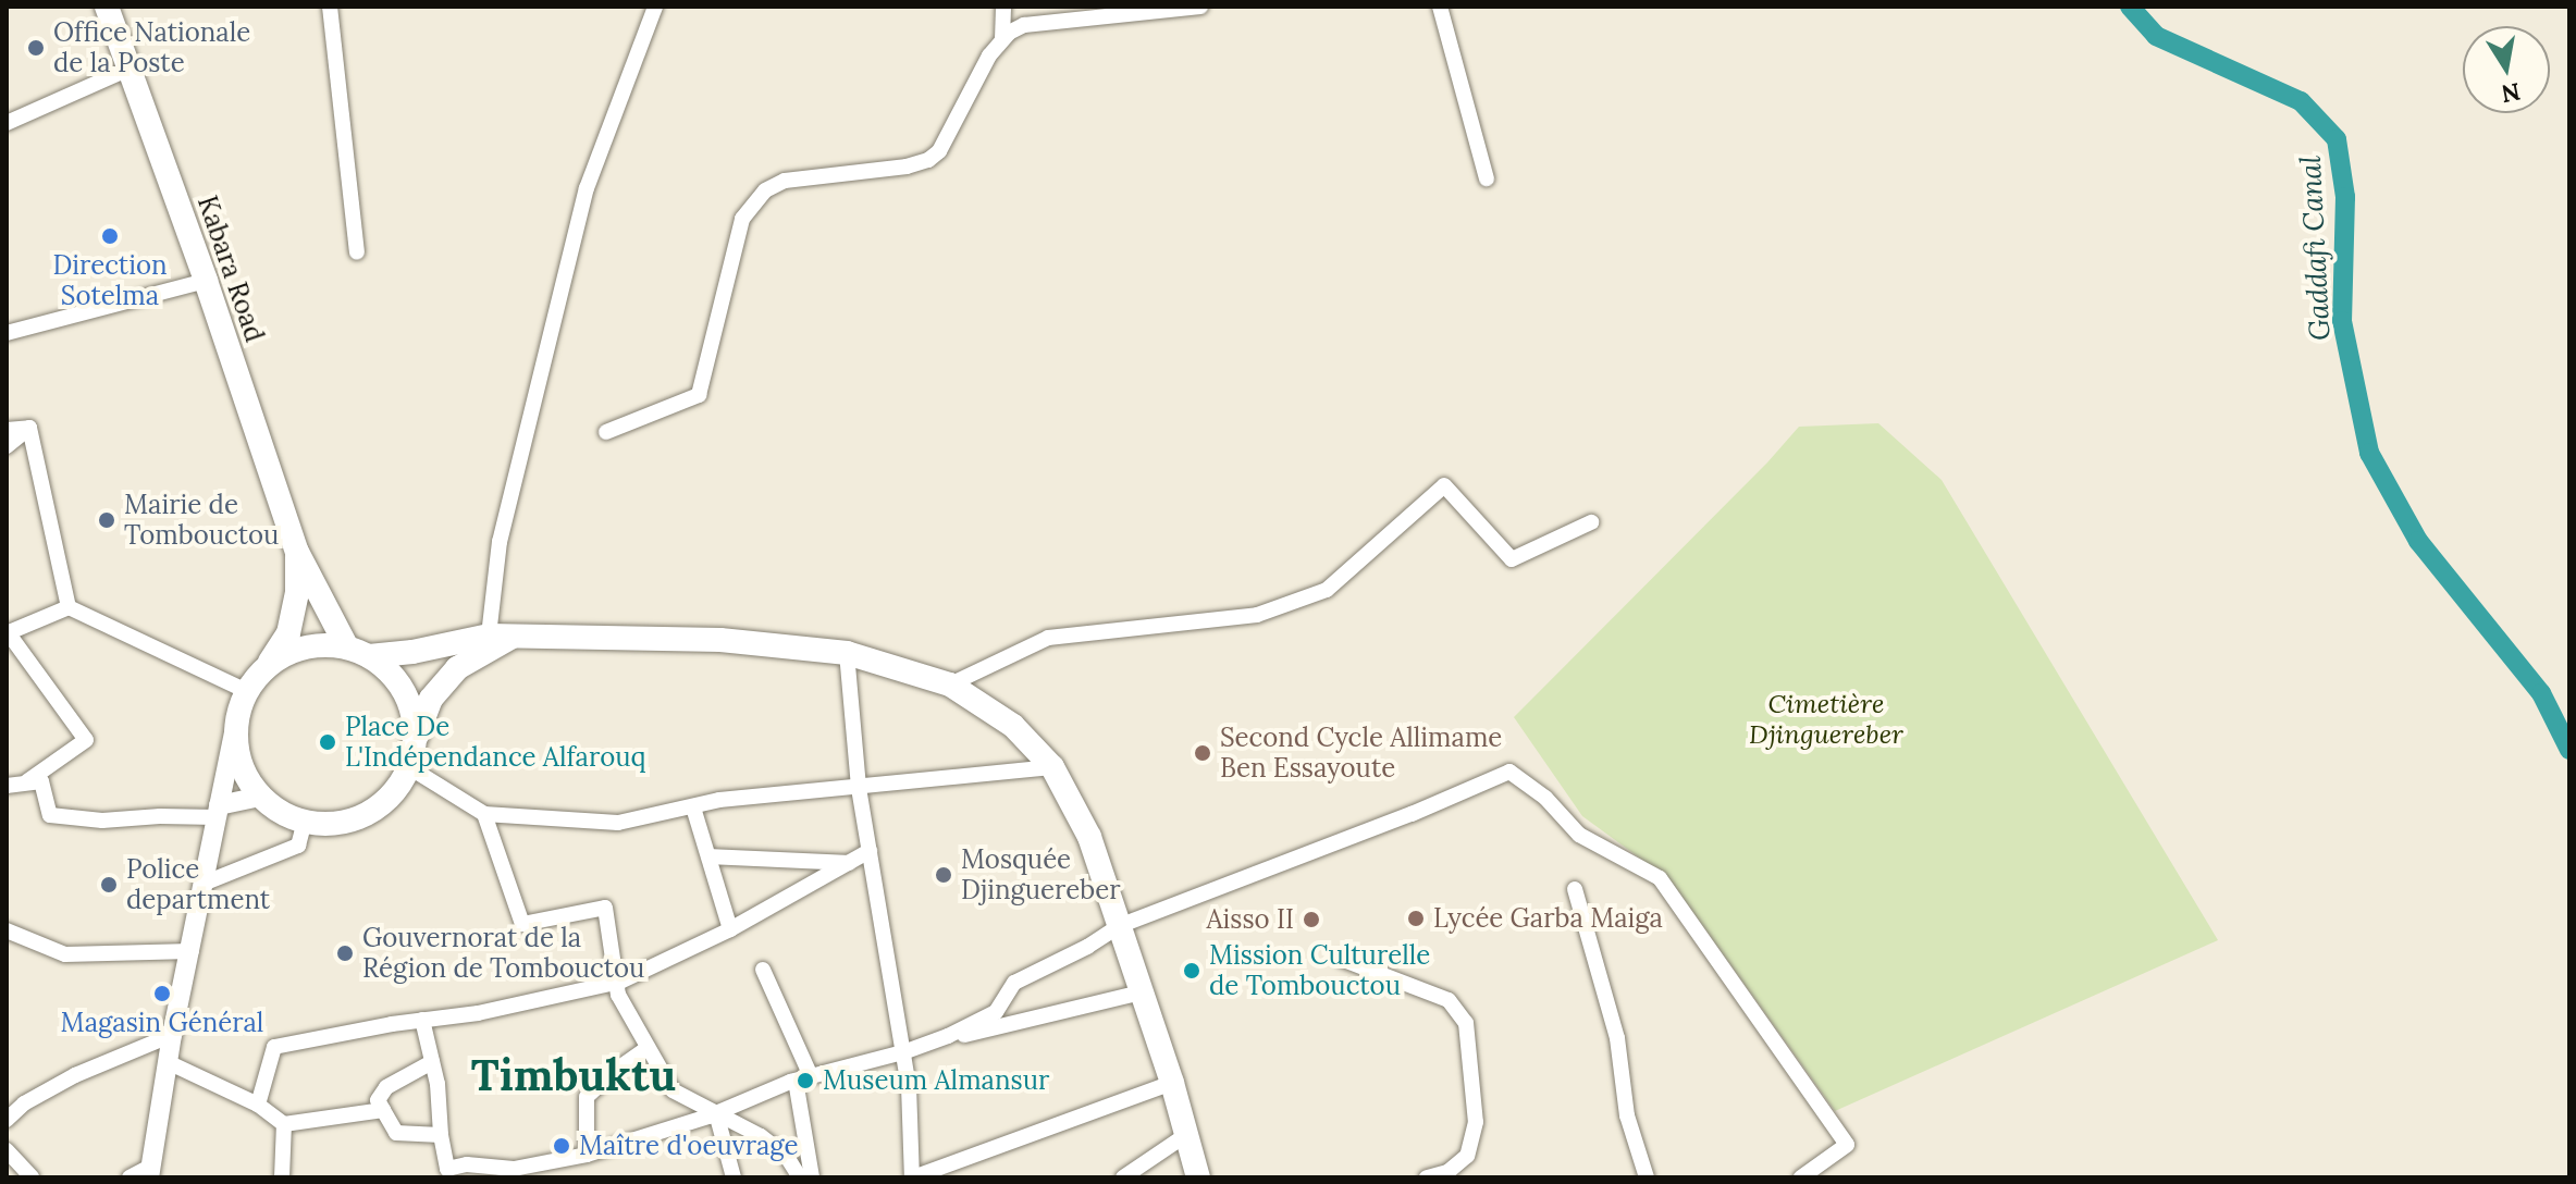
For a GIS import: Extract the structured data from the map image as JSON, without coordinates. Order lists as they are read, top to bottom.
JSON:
{
  "streets": {
    "main road": ["Kabara Road"]
  },
  "districts": ["Timbuktu"],
  "water": ["Gaddafi Canal"],
  "parks": ["Cimetière Djinguereber"],
  "places": [
    "Office Nationale de la Poste",
    "Direction Sotelma",
    "Mairie de Tombouctou",
    "Place De L'Indépendance Alfarouq",
    "Second Cycle Allimame Ben Essayoute",
    "Mosquée Djinguereber",
    "Police department",
    "Lycée Garba Maiga",
    "Aisso II",
    "Gouvernorat de la Région de Tombouctou",
    "Mission Culturelle de Tombouctou",
    "Magasin Général",
    "Museum Almansur",
    "Maître d'oeuvrage"
  ],
  "north": "bottom"
}
